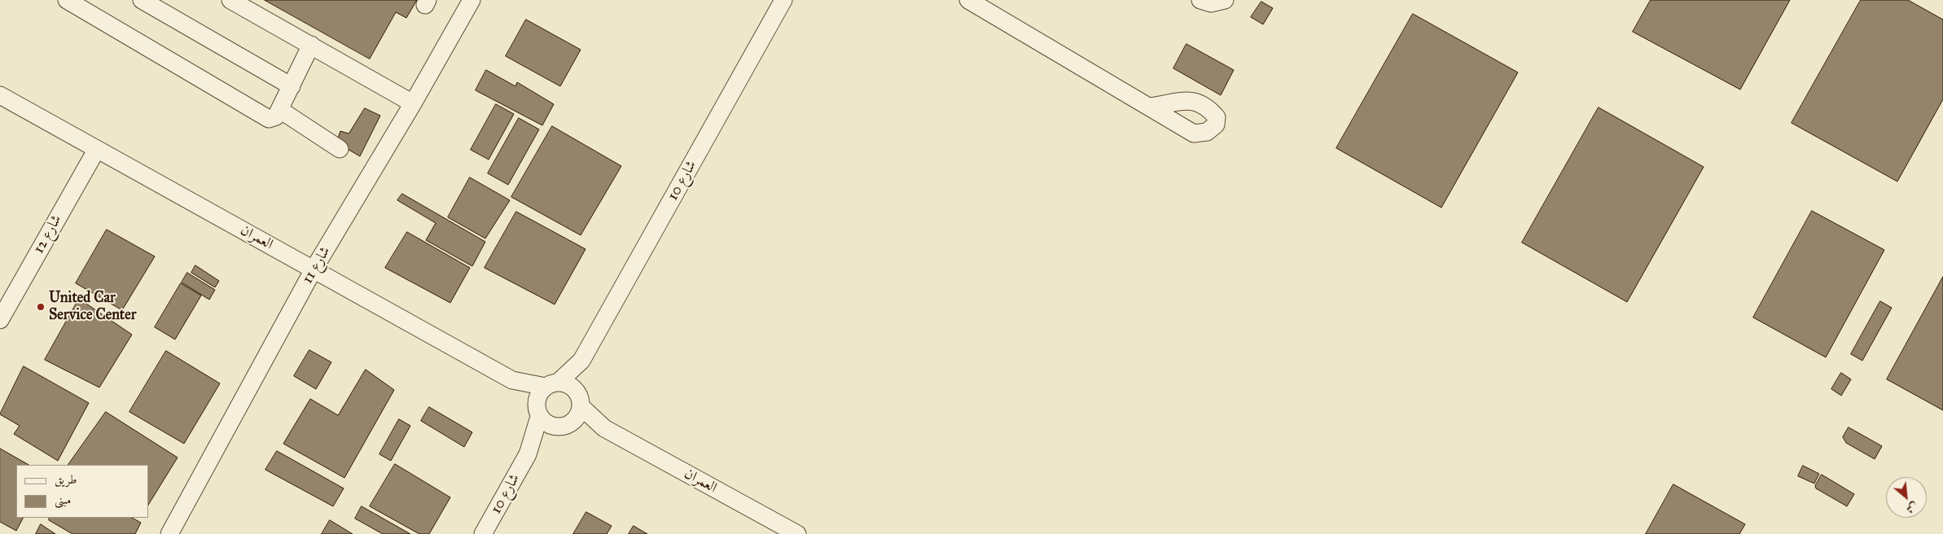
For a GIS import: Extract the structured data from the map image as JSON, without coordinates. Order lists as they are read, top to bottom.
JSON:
{
  "streets": {
    "street": [
      "شارع 10",
      "شارع 12",
      "العمران",
      "شارع 11"
    ]
  },
  "crossings": [
    ["شارع 10", "العمران"],
    ["شارع 12", "العمران"],
    ["العمران", "شارع 11"]
  ],
  "places": ["United Car Service Center"],
  "legend": ["طريق", "مبنى"],
  "north": "bottom right"
}
